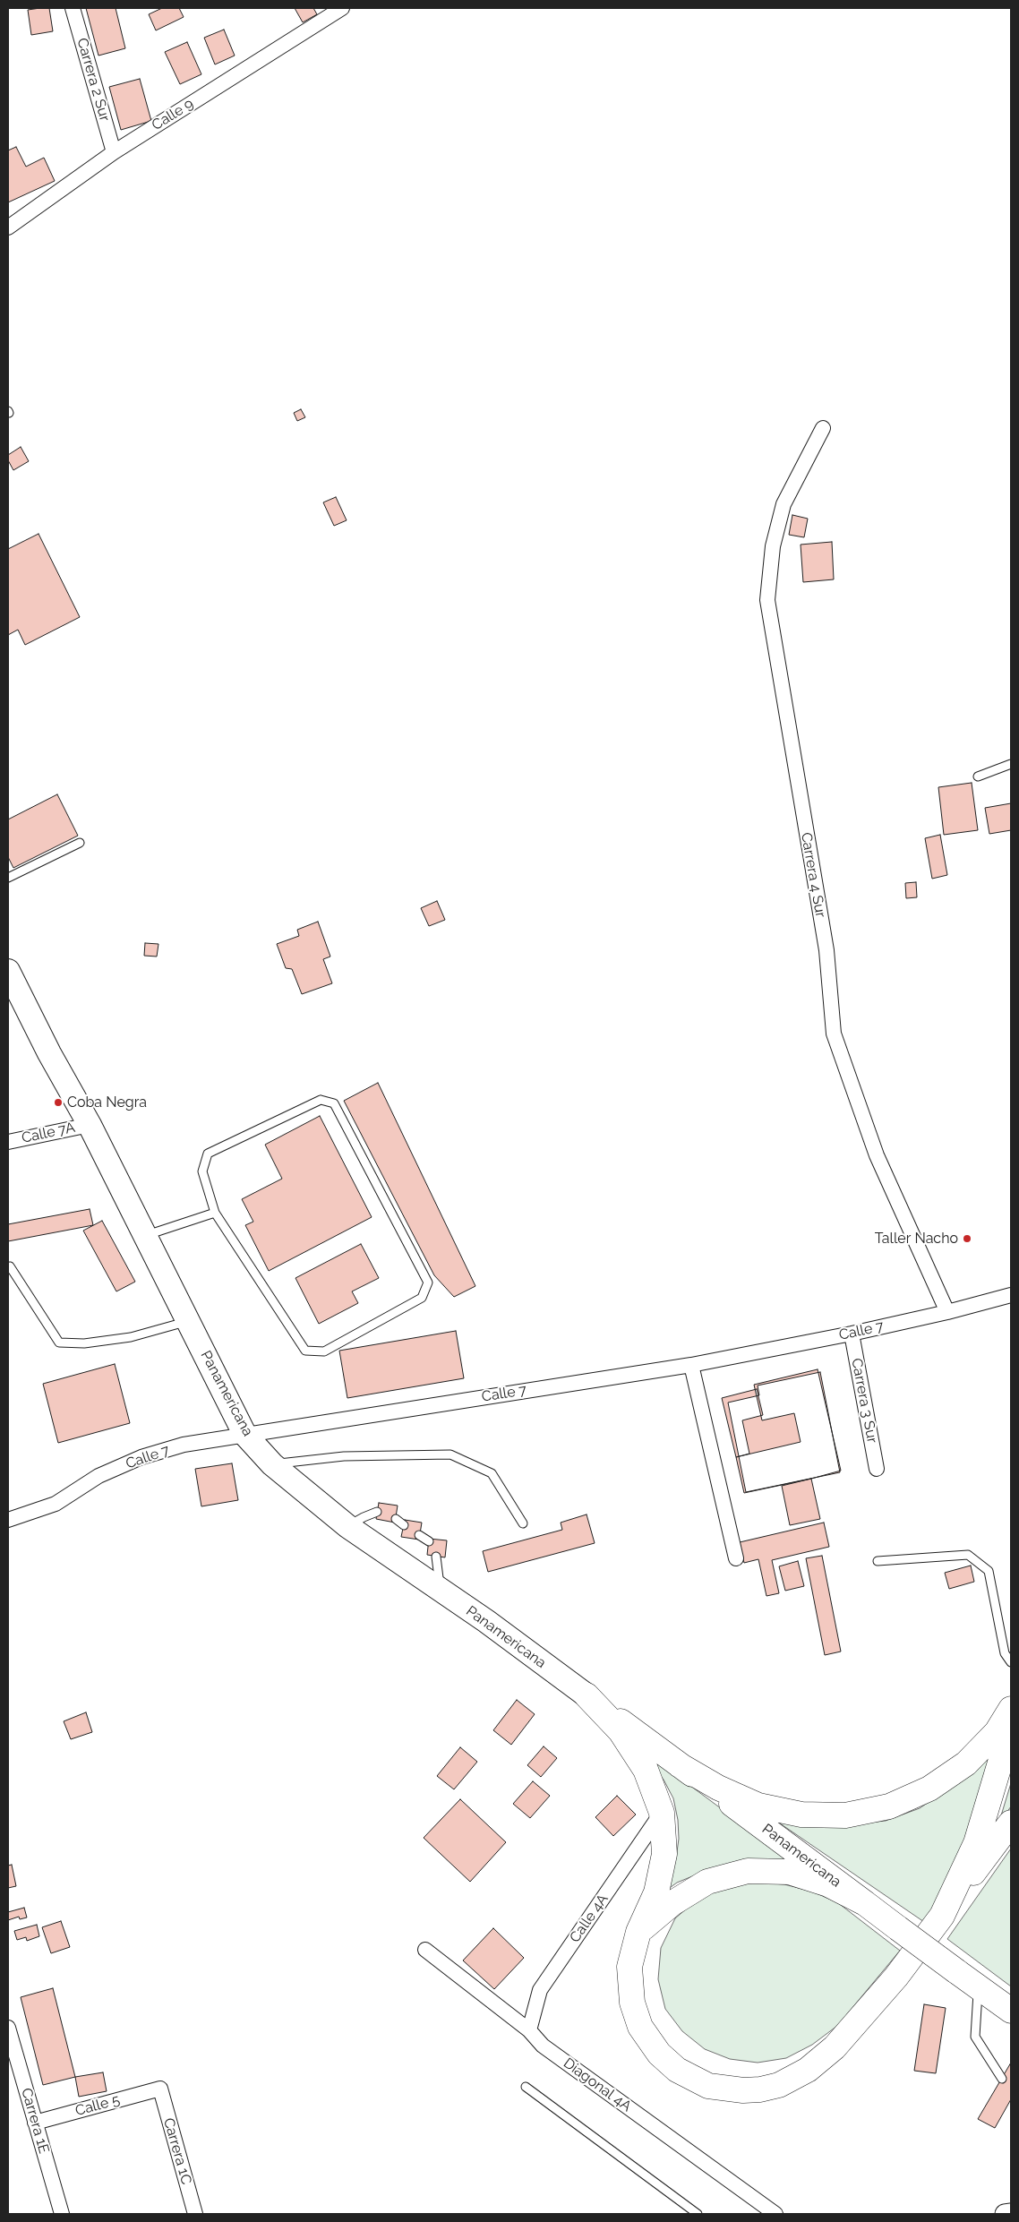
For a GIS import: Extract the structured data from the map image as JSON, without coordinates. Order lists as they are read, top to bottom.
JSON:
{
  "streets": {
    "highway": ["Panamericana"],
    "street": [
      "Carrera 2 Sur",
      "Calle 9",
      "Carrera 4 Sur",
      "Calle 7A",
      "Calle 7",
      "Carrera 3 Sur",
      "Calle 4A",
      "Diagonal 4A",
      "Calle 5",
      "Carrera 1E",
      "Carrera 1C"
    ]
  },
  "crossings": [
    ["Carrera 2 Sur", "Calle 9"],
    ["Carrera 4 Sur", "Calle 7"],
    ["Calle 7A", "Panamericana"],
    ["Calle 7", "Panamericana"],
    ["Calle 7", "Carrera 3 Sur"],
    ["Panamericana", "Calle 4A"],
    ["Calle 4A", "Diagonal 4A"],
    ["Calle 5", "Carrera 1E"],
    ["Calle 5", "Carrera 1C"]
  ],
  "places": ["Coba Negra", "Taller Nacho"]
}
